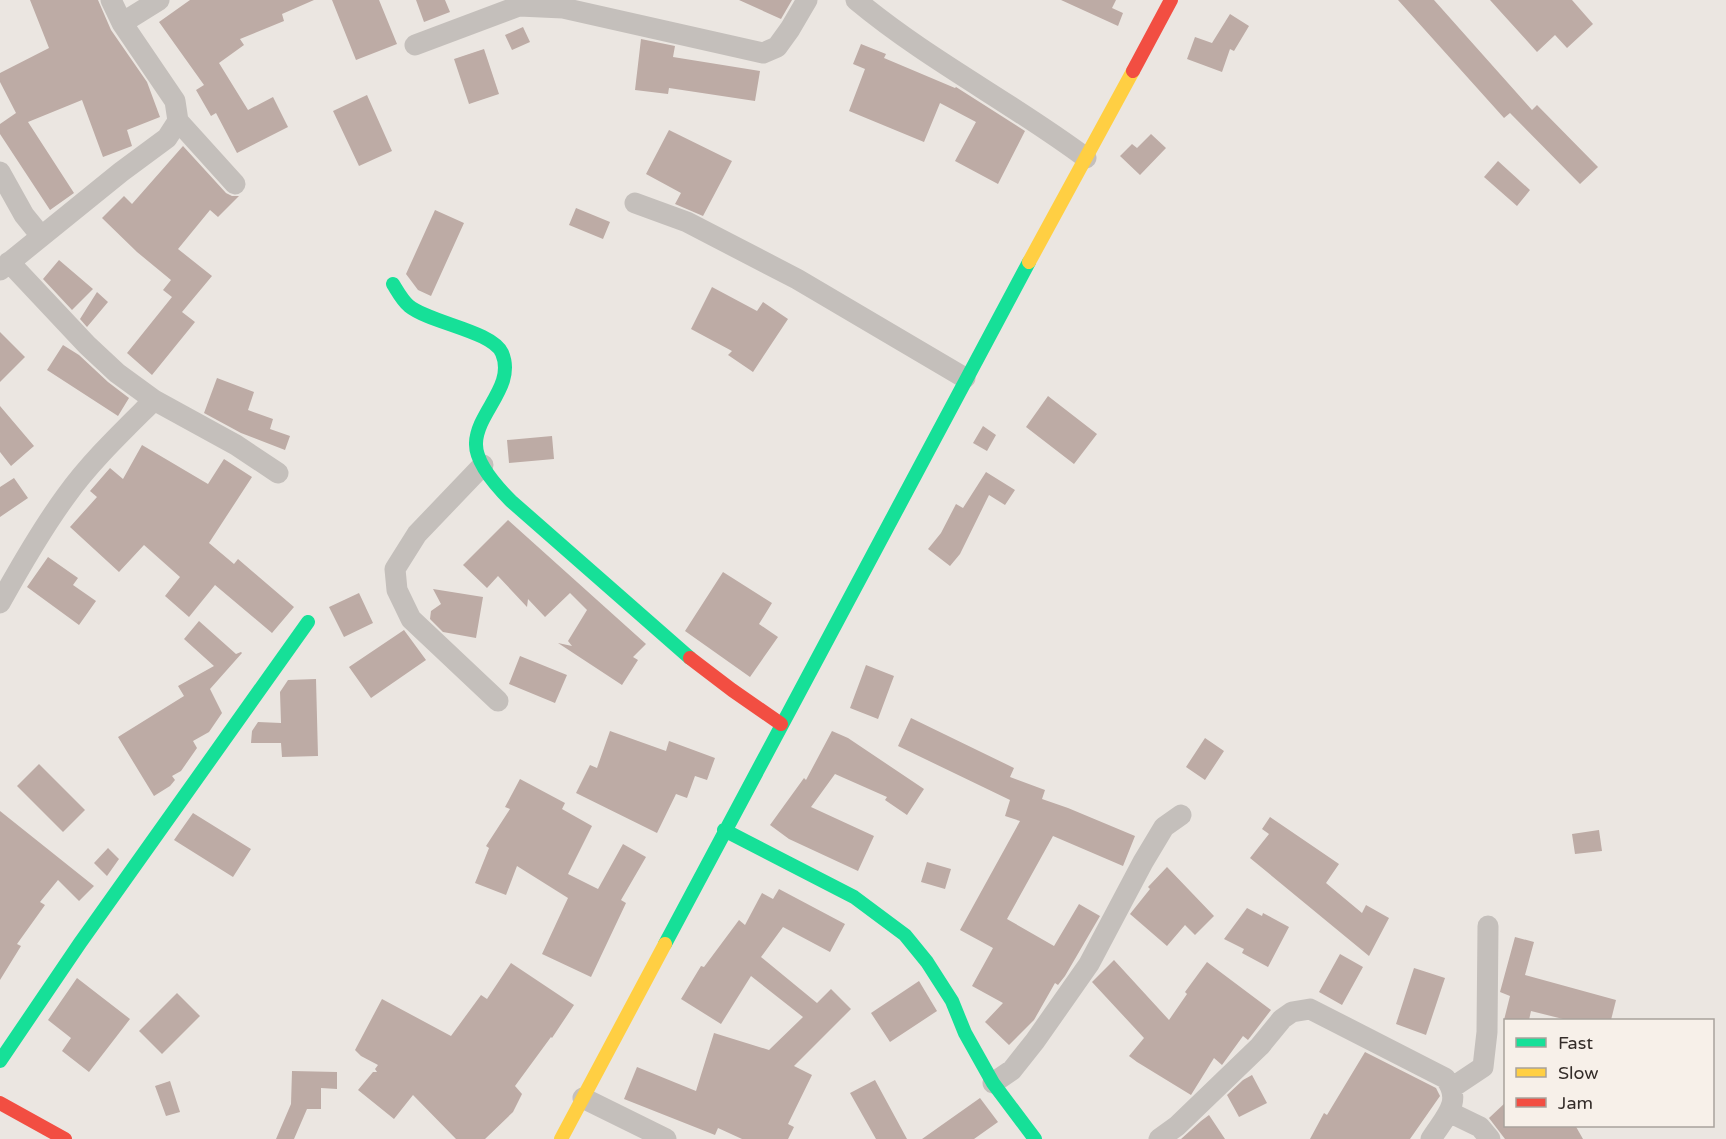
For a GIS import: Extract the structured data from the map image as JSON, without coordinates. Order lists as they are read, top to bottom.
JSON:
{
  "legend": ["Fast", "Slow", "Jam"]
}
